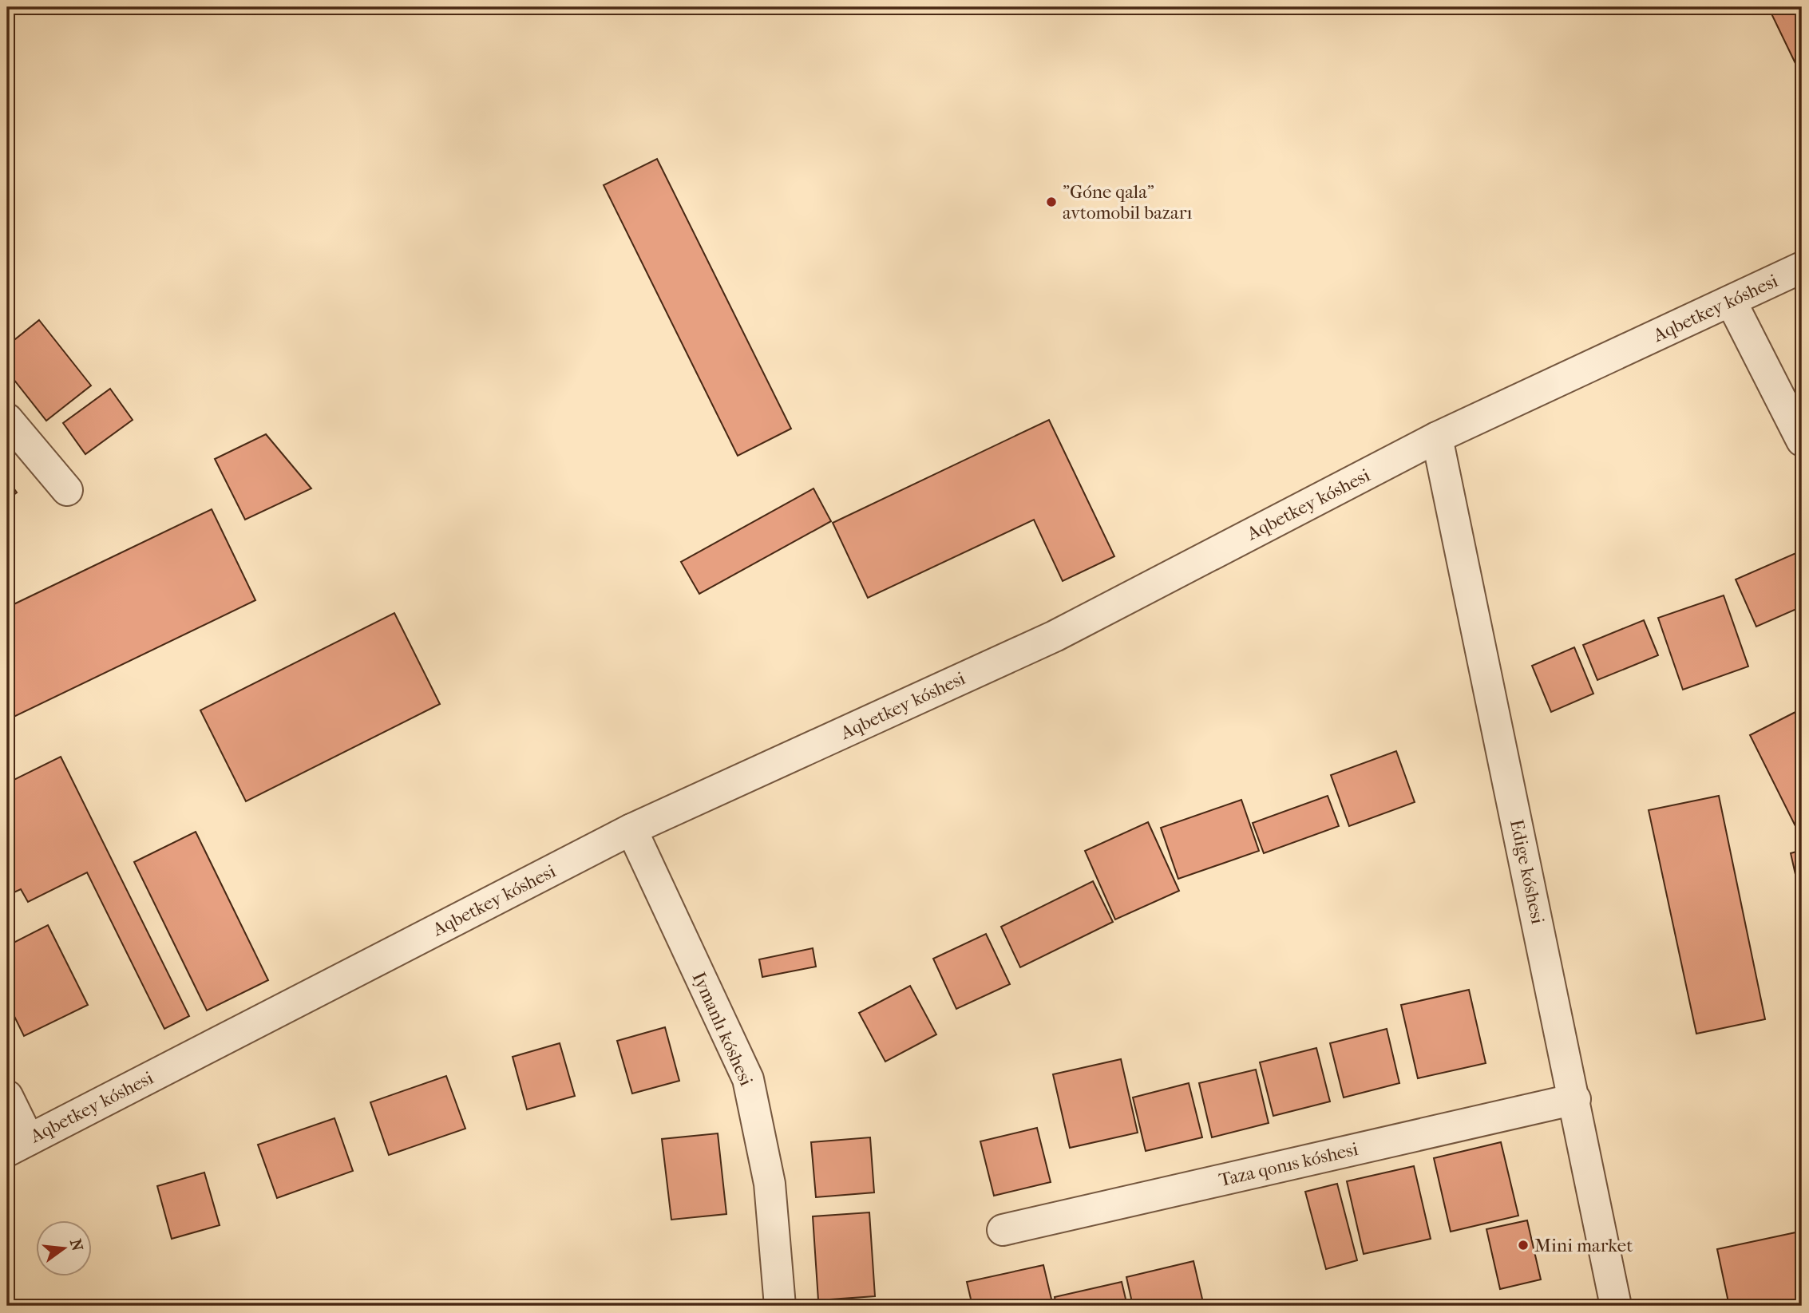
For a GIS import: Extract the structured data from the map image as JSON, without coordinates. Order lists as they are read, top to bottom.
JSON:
{
  "streets": {
    "street": [
      "Aqbetkey kóshesi",
      "Edige kóshesi",
      "Iymanlı kóshesi",
      "Taza qonıs kóshesi"
    ]
  },
  "crossings": [
    ["Aqbetkey kóshesi", "Edige kóshesi"],
    ["Aqbetkey kóshesi", "Iymanlı kóshesi"],
    ["Edige kóshesi", "Taza qonıs kóshesi"]
  ],
  "places": ["\"Góne qala\" avtomobil bazarı", "Mini market"],
  "north": "right"
}
